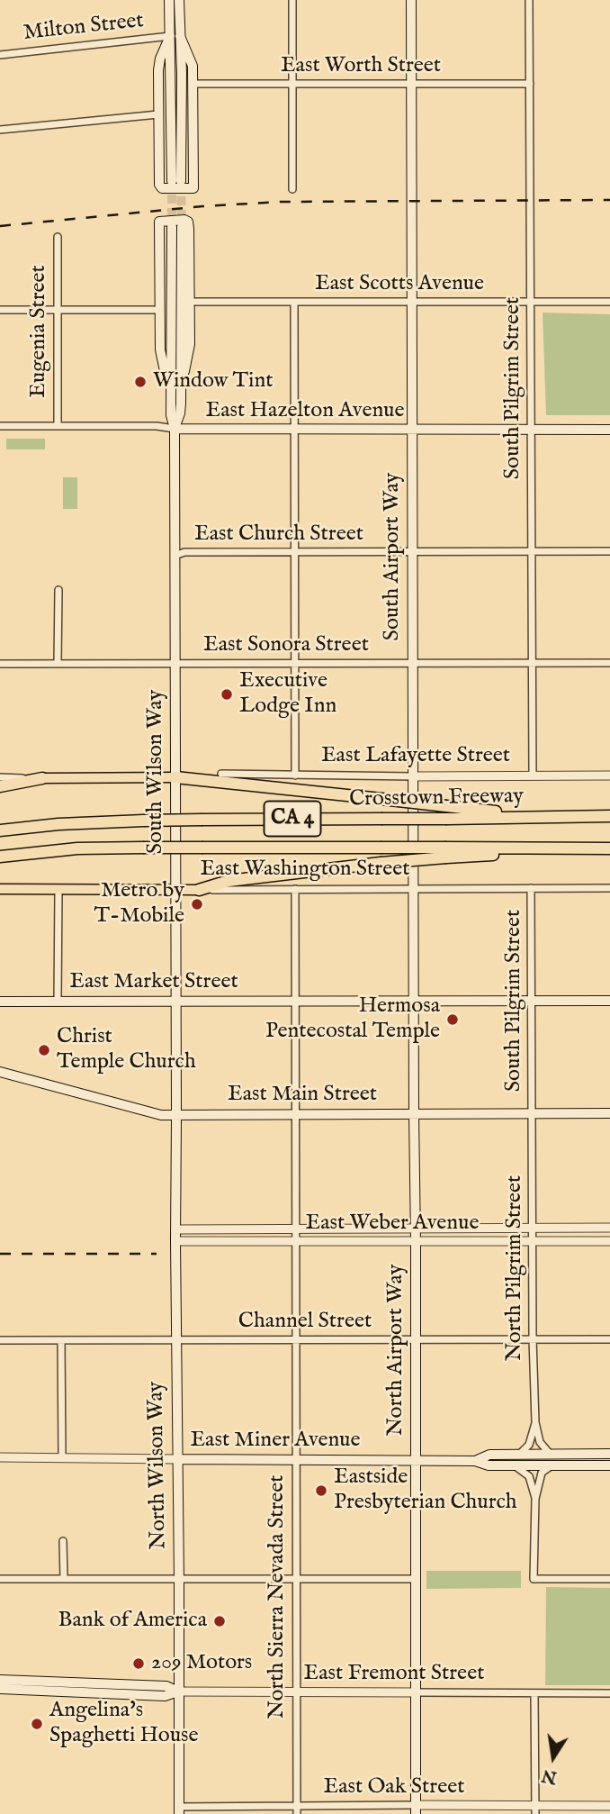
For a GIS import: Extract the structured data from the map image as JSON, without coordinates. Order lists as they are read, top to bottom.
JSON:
{
  "streets": {
    "highway": ["Crosstown Freeway", "CA 4"],
    "main road": [
      "East Hazelton Avenue",
      "South Airport Way",
      "South Wilson Way",
      "East Washington Street",
      "East Market Street",
      "East Main Street",
      "North Airport Way",
      "East Miner Avenue",
      "North Wilson Way",
      "East Fremont Street"
    ],
    "street": [
      "Milton Street",
      "East Worth Street",
      "East Scotts Avenue",
      "Eugenia Street",
      "South Pilgrim Street",
      "East Church Street",
      "East Sonora Street",
      "East Lafayette Street",
      "East Weber Avenue",
      "North Pilgrim Street",
      "Channel Street",
      "North Sierra Nevada Street",
      "East Oak Street"
    ]
  },
  "crossings": [
    ["East Worth Street", "South Pilgrim Street"],
    ["East Worth Street", "South Airport Way"],
    ["East Scotts Avenue", "South Pilgrim Street"],
    ["East Scotts Avenue", "South Airport Way"],
    ["Eugenia Street", "East Hazelton Avenue"],
    ["South Pilgrim Street", "East Hazelton Avenue"],
    ["South Pilgrim Street", "East Church Street"],
    ["South Pilgrim Street", "East Sonora Street"],
    ["South Pilgrim Street", "East Lafayette Street"],
    ["South Pilgrim Street", "East Washington Street"],
    ["South Pilgrim Street", "East Market Street"],
    ["South Pilgrim Street", "East Main Street"],
    ["South Pilgrim Street", "North Pilgrim Street"],
    ["East Hazelton Avenue", "South Airport Way"],
    ["East Hazelton Avenue", "South Wilson Way"],
    ["East Church Street", "South Airport Way"],
    ["East Church Street", "South Wilson Way"],
    ["South Airport Way", "East Sonora Street"],
    ["South Airport Way", "East Lafayette Street"],
    ["South Airport Way", "East Washington Street"],
    ["South Airport Way", "East Market Street"],
    ["South Airport Way", "East Main Street"],
    ["South Airport Way", "North Airport Way"],
    ["East Sonora Street", "South Wilson Way"],
    ["South Wilson Way", "East Washington Street"],
    ["South Wilson Way", "East Market Street"],
    ["South Wilson Way", "East Main Street"],
    ["South Wilson Way", "North Wilson Way"],
    ["East Washington Street", "North Sierra Nevada Street"],
    ["East Market Street", "North Sierra Nevada Street"],
    ["East Main Street", "North Pilgrim Street"],
    ["East Main Street", "North Airport Way"],
    ["East Main Street", "North Wilson Way"],
    ["East Main Street", "North Sierra Nevada Street"],
    ["East Weber Avenue", "North Pilgrim Street"],
    ["East Weber Avenue", "North Airport Way"],
    ["East Weber Avenue", "North Wilson Way"],
    ["East Weber Avenue", "North Sierra Nevada Street"],
    ["North Pilgrim Street", "Channel Street"],
    ["North Pilgrim Street", "East Miner Avenue"],
    ["Channel Street", "North Airport Way"],
    ["Channel Street", "North Wilson Way"],
    ["Channel Street", "North Sierra Nevada Street"],
    ["North Airport Way", "East Miner Avenue"],
    ["North Airport Way", "East Fremont Street"],
    ["North Airport Way", "East Oak Street"],
    ["East Miner Avenue", "North Wilson Way"],
    ["East Miner Avenue", "North Sierra Nevada Street"],
    ["North Wilson Way", "East Fremont Street"],
    ["North Wilson Way", "East Oak Street"],
    ["North Sierra Nevada Street", "East Fremont Street"],
    ["North Sierra Nevada Street", "East Oak Street"]
  ],
  "places": [
    "Window Tint",
    "Executive Lodge Inn",
    "Metro by T-Mobile",
    "Hermosa Pentecostal Temple",
    "Christ Temple Church",
    "Eastside Presbyterian Church",
    "Bank of America",
    "209 Motors",
    "Angelina's Spaghetti House"
  ],
  "north": "bottom"
}
